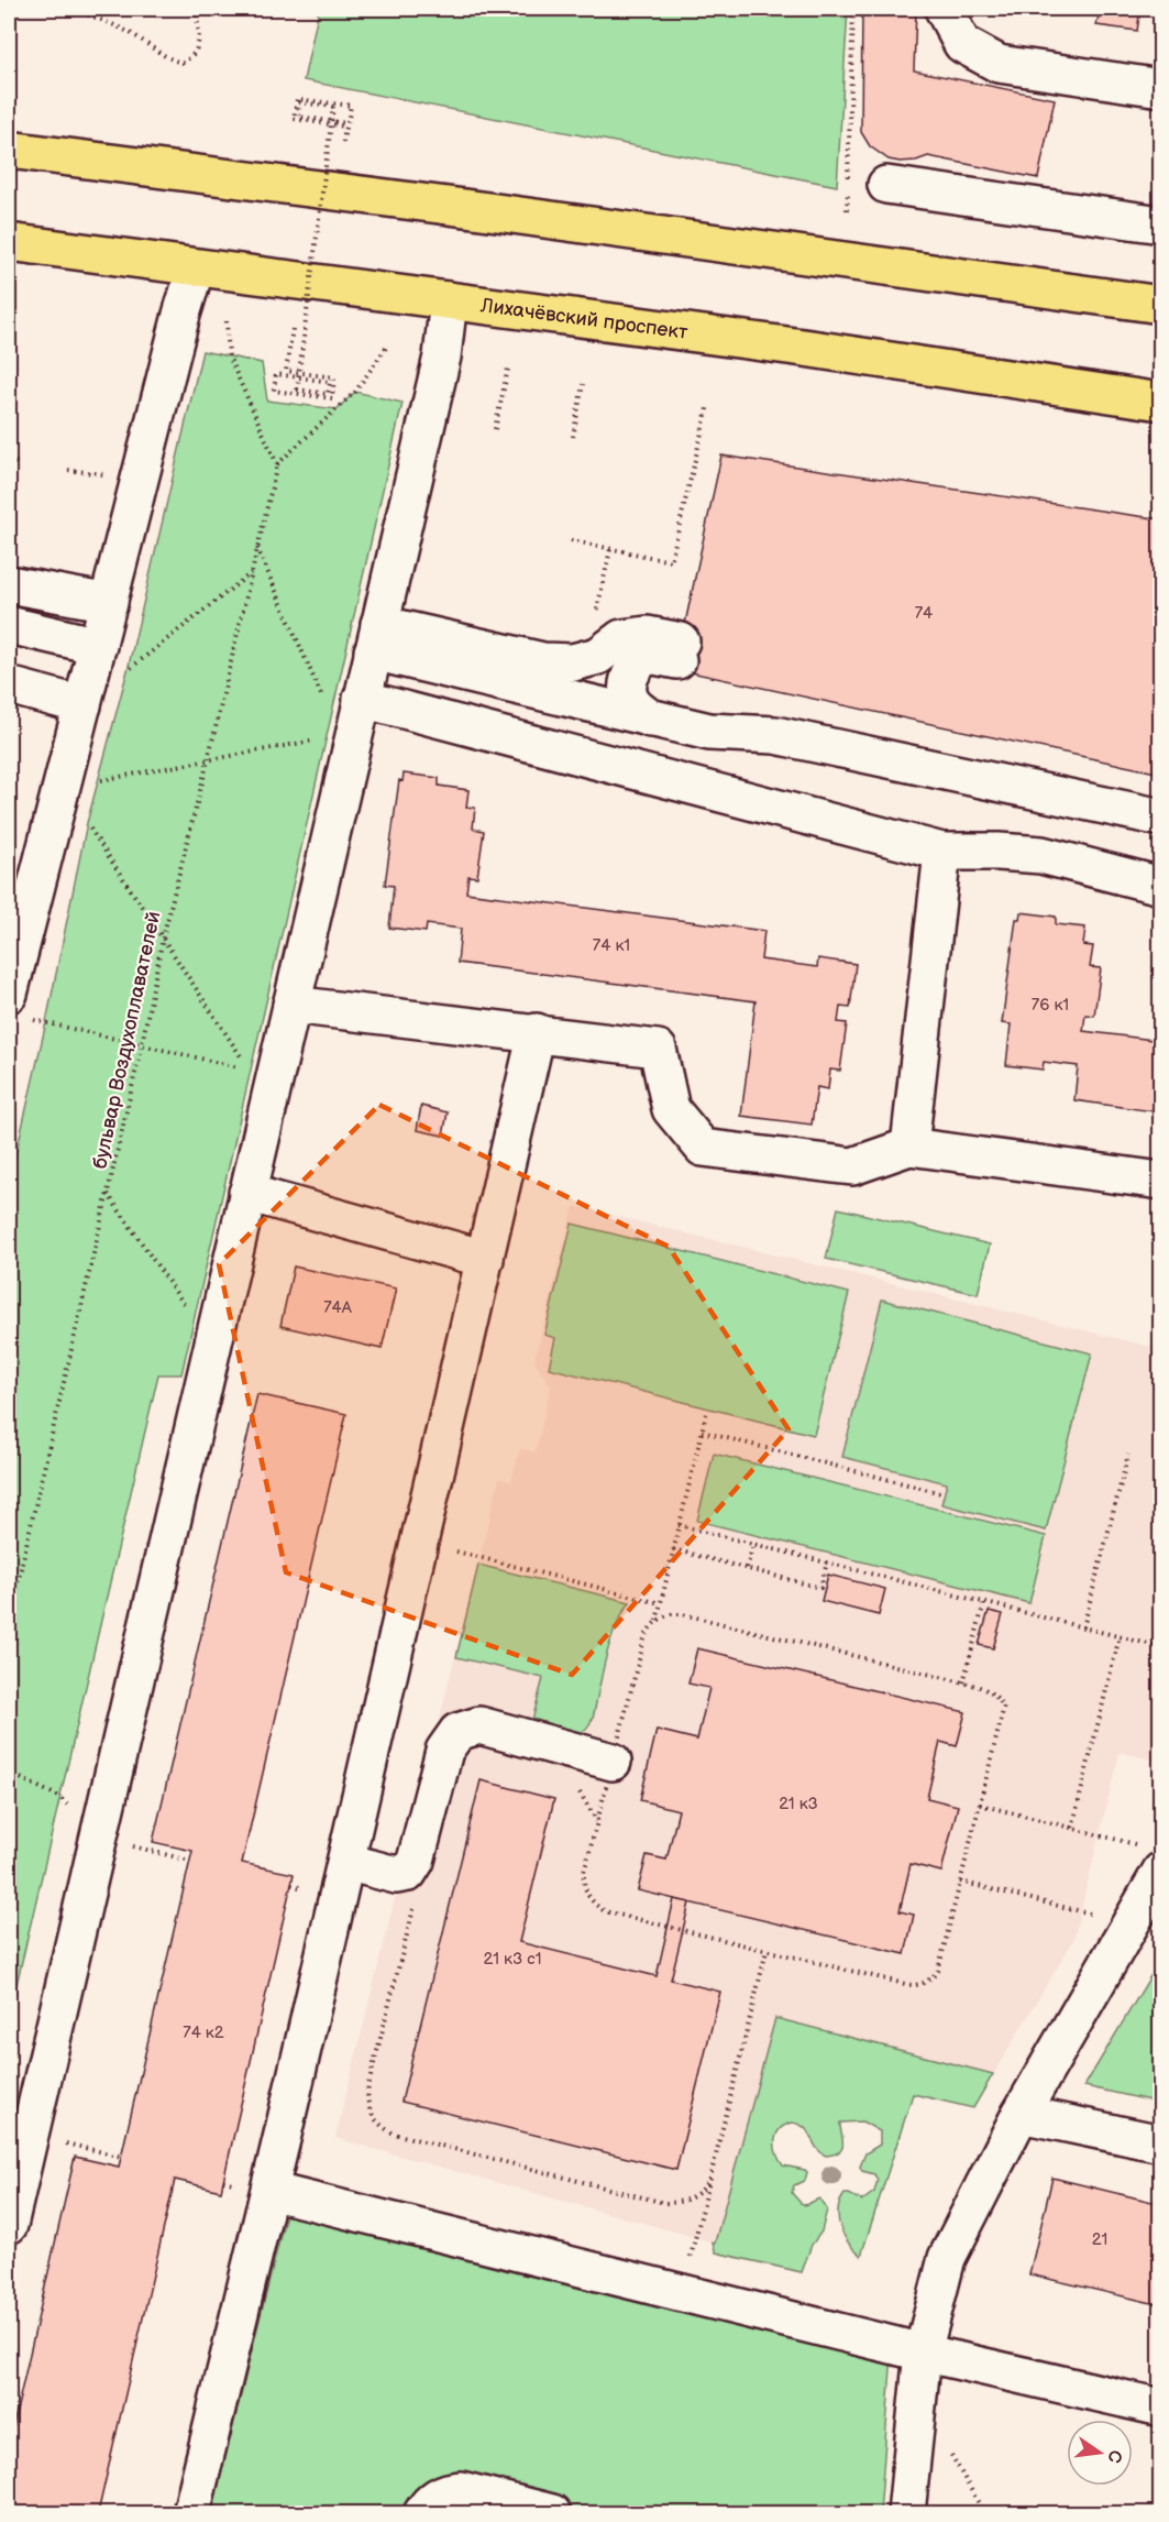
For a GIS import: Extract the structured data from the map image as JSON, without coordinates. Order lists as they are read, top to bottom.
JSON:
{
  "streets": {
    "main road": ["Лихачёвский проспект"],
    "path": ["бульвар Воздухоплавателей"]
  },
  "house_numbers": [
    "74",
    "74 к1",
    "76 к1",
    "74А",
    "21 к3",
    "21 к3 с1",
    "74 к2",
    "21"
  ],
  "north": "right"
}
